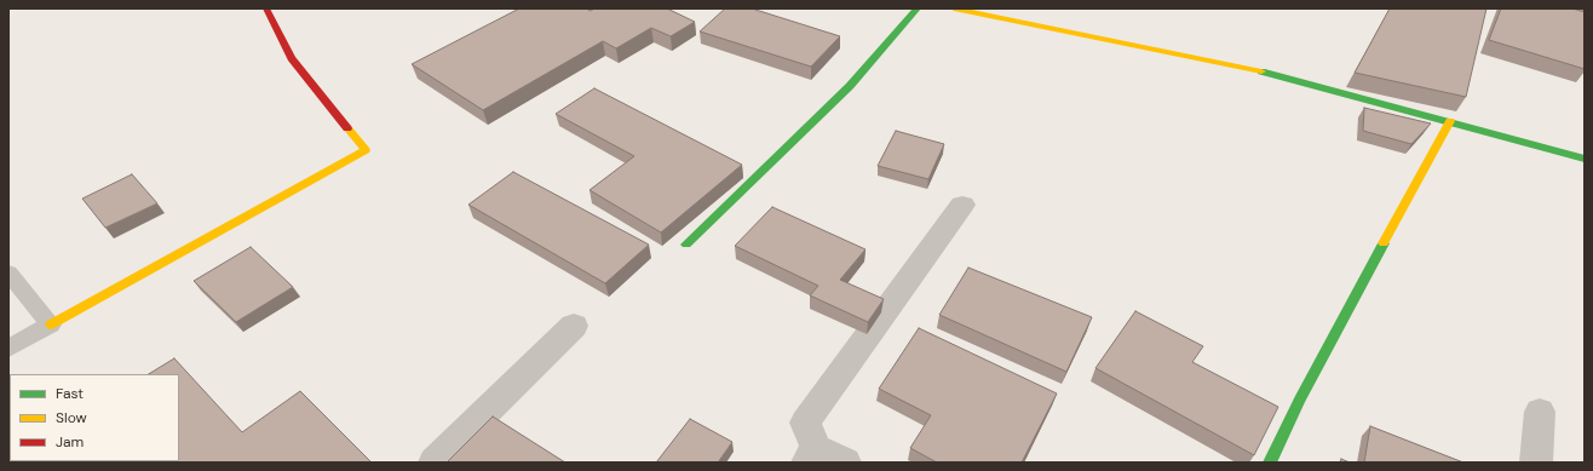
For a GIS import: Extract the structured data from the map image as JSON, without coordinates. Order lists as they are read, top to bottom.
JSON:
{
  "legend": ["Fast", "Slow", "Jam"]
}
